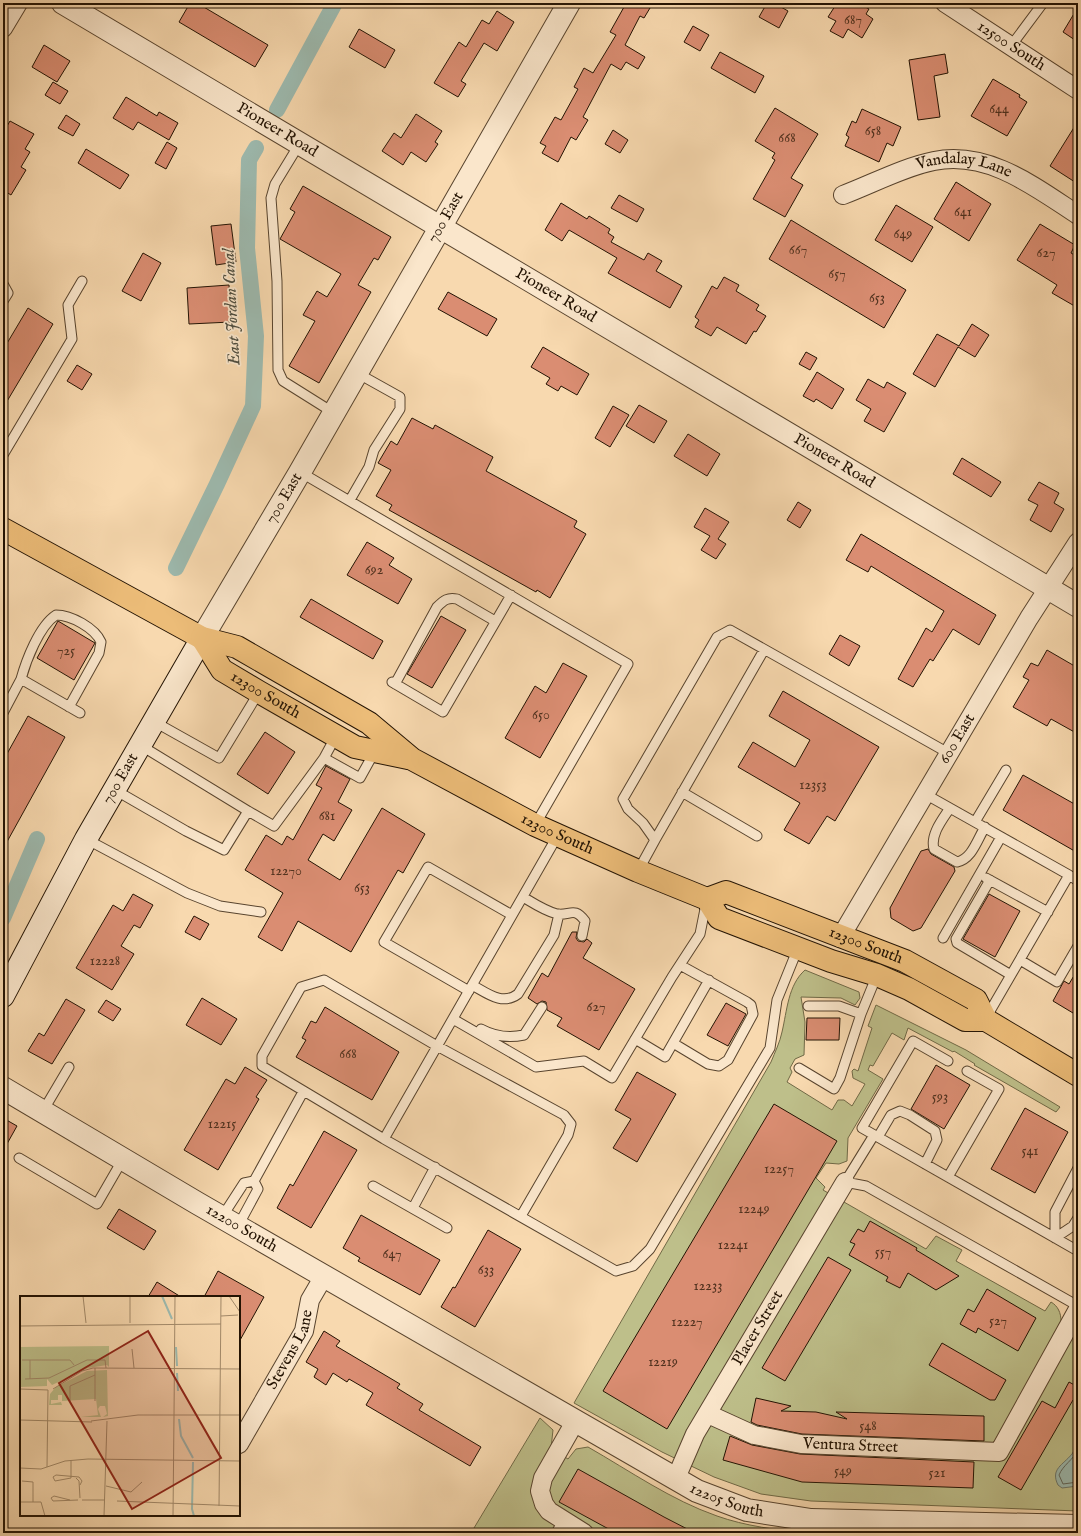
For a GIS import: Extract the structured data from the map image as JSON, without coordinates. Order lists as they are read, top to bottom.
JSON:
{
  "streets": {
    "main road": ["12300 South"],
    "street": [
      "12500 South",
      "Pioneer Road",
      "Vandalay Lane",
      "700 East",
      "600 East",
      "12200 South",
      "Placer Street",
      "Stevens Lane",
      "Ventura Street",
      "12205 South"
    ]
  },
  "crossings": [
    ["Pioneer Road", "700 East"],
    ["Pioneer Road", "600 East"],
    ["700 East", "12300 South"],
    ["12300 South", "600 East"],
    ["12200 South", "Stevens Lane"],
    ["12200 South", "12205 South"],
    ["Placer Street", "Ventura Street"],
    ["Placer Street", "12205 South"]
  ],
  "water": ["East Jordan Canal"],
  "house_numbers": [
    "687",
    "644",
    "658",
    "668",
    "641",
    "649",
    "667",
    "627",
    "657",
    "653",
    "692",
    "725",
    "650",
    "12353",
    "681",
    "12270",
    "653",
    "12228",
    "627",
    "668",
    "593",
    "12215",
    "541",
    "12257",
    "12249",
    "12241",
    "557",
    "647",
    "633",
    "12233",
    "527",
    "12227",
    "12219",
    "548",
    "549",
    "521"
  ]
}
